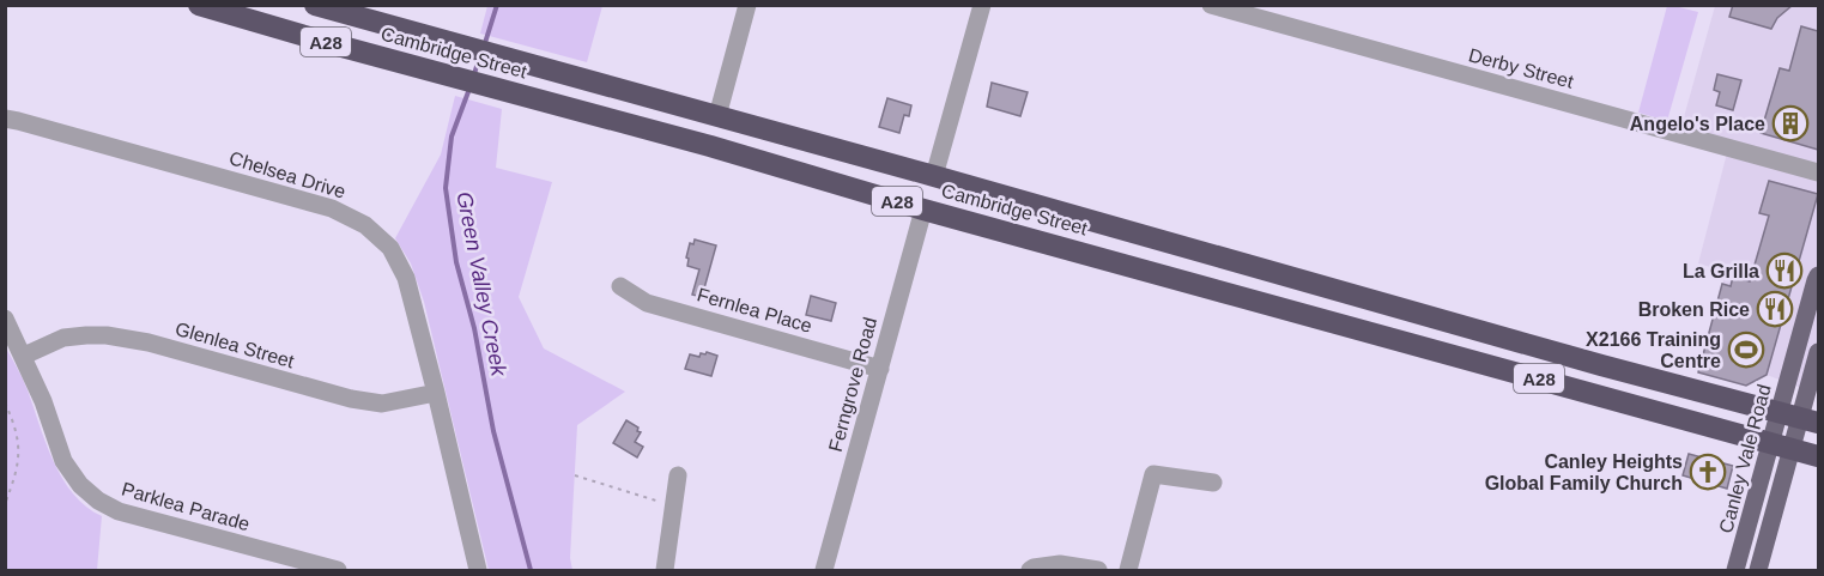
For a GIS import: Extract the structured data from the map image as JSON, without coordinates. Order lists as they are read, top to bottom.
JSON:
{
  "streets": {
    "highway": ["A28", "Cambridge Street"],
    "main road": ["Canley Vale Road"],
    "street": [
      "Derby Street",
      "Chelsea Drive",
      "Fernlea Place",
      "Glenlea Street",
      "Ferngrove Road",
      "Parklea Parade"
    ]
  },
  "crossings": [
    ["Cambridge Street", "Ferngrove Road"],
    ["Cambridge Street", "Canley Vale Road"],
    ["Chelsea Drive", "Glenlea Street"],
    ["Fernlea Place", "Ferngrove Road"],
    ["Glenlea Street", "Parklea Parade"]
  ],
  "water": ["Green Valley Creek"],
  "places": {
    "building": ["Angelo's Place"],
    "restaurant": ["La Grilla", "Broken Rice"],
    "sports": ["X2166 Training Centre"],
    "church": ["Canley Heights Global Family Church"]
  }
}
